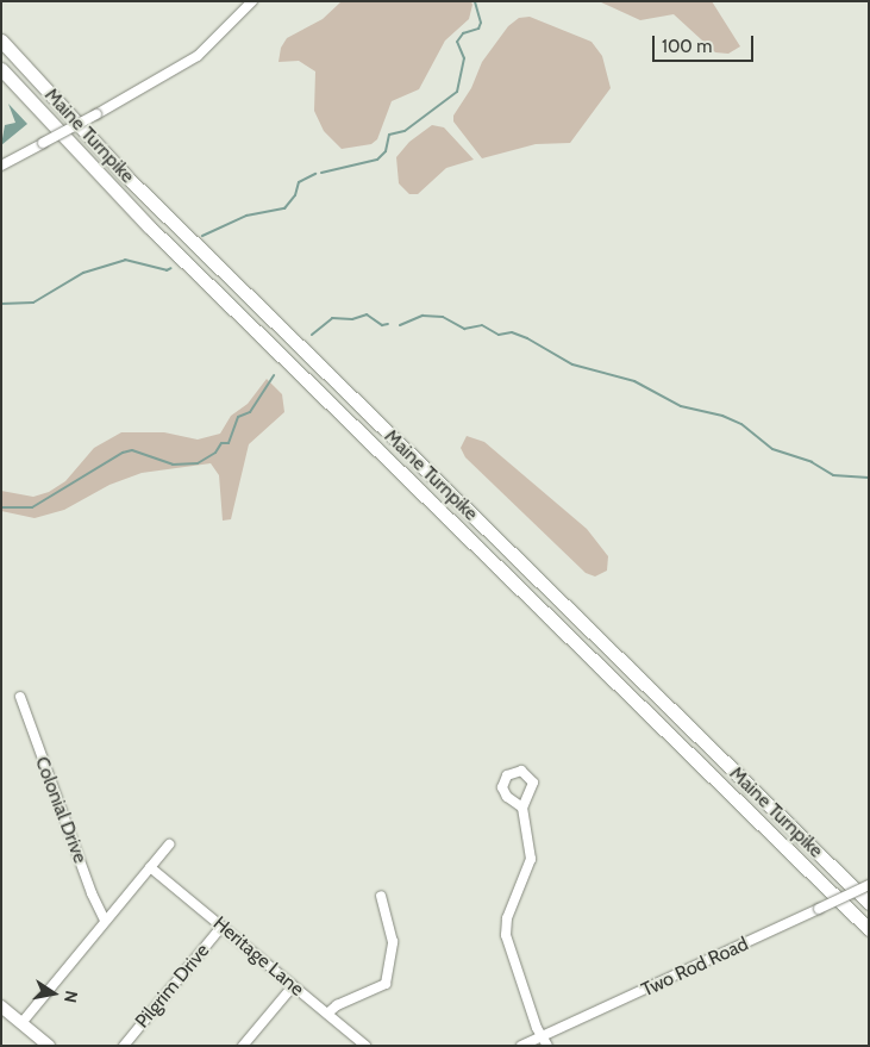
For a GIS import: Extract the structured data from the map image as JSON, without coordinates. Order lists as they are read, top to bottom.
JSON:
{
  "streets": {
    "highway": ["Maine Turnpike"],
    "street": [
      "Colonial Drive",
      "Heritage Lane",
      "Two Rod Road",
      "Pilgrim Drive"
    ]
  },
  "crossings": [
    ["Heritage Lane", "Pilgrim Drive"]
  ],
  "scale_bar": "100 m",
  "north": "right"
}
